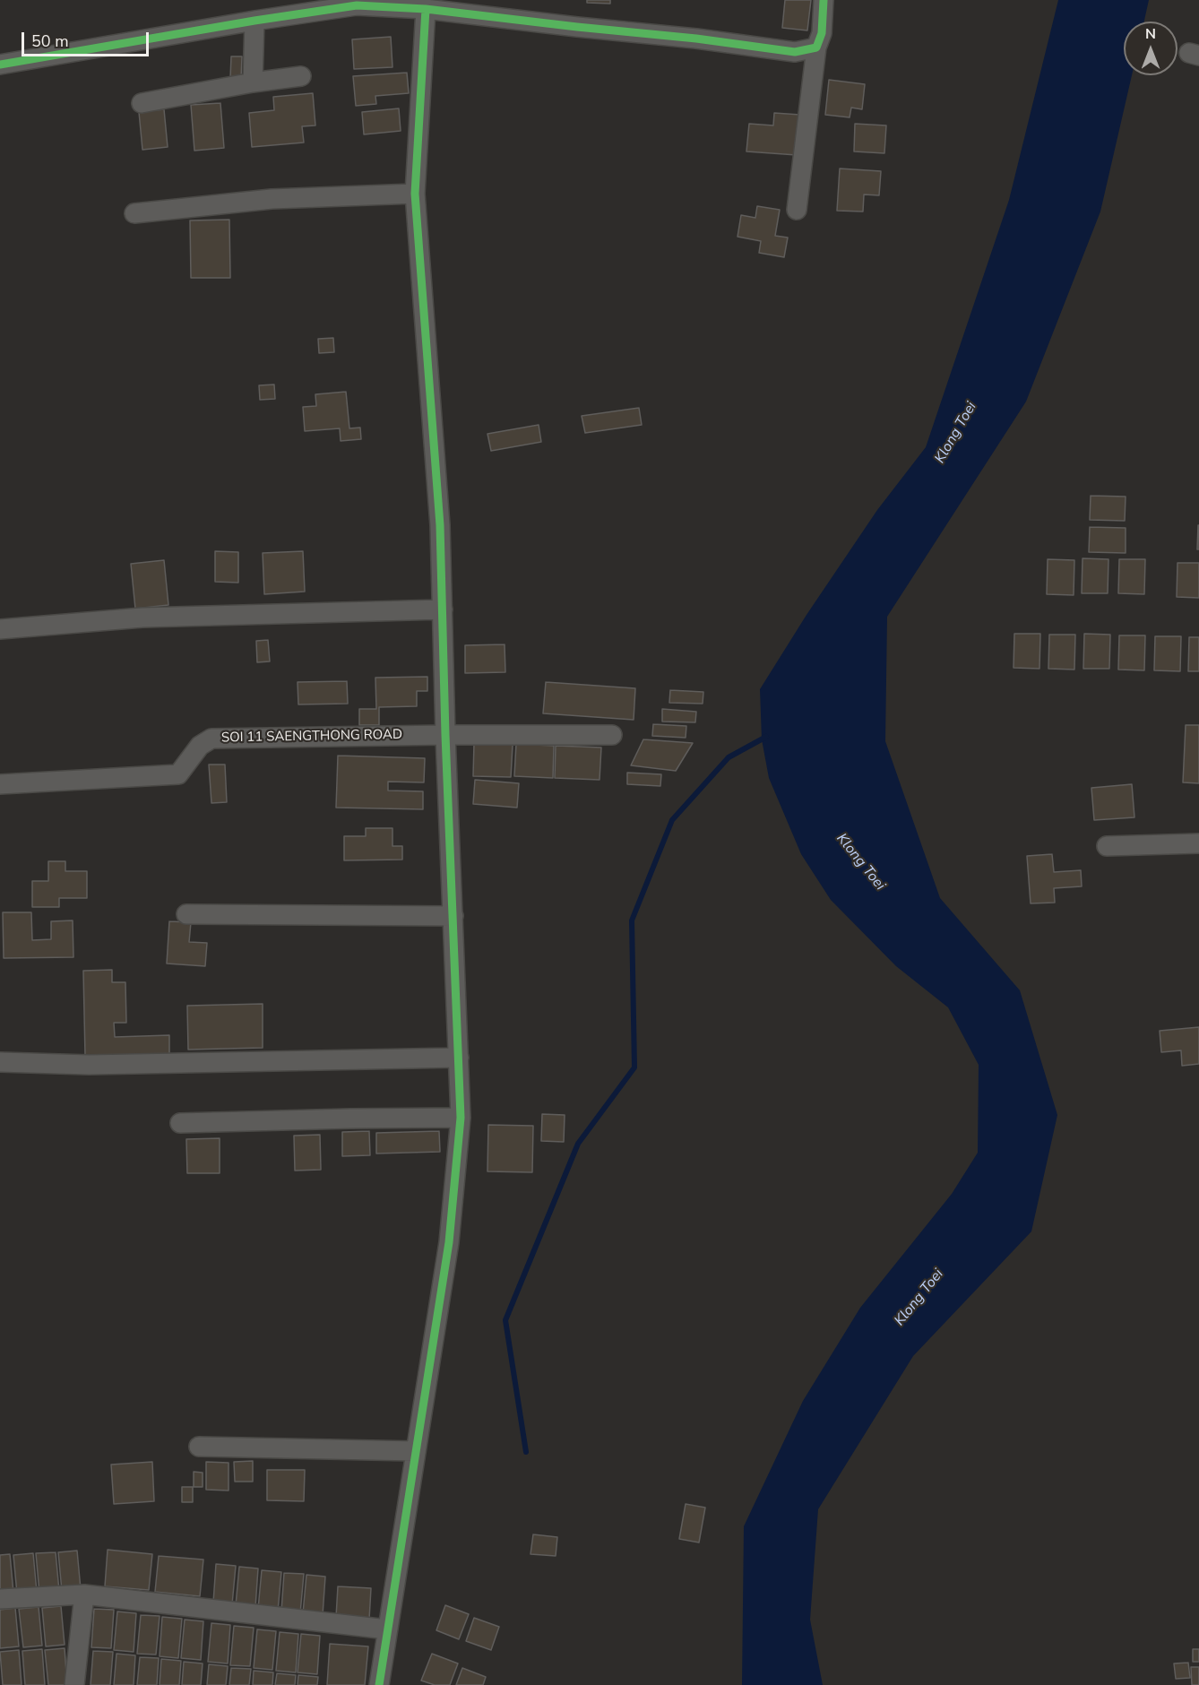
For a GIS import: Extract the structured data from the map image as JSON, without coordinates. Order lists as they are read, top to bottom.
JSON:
{
  "streets": {
    "street": ["SOI 11 SAENGTHONG ROAD"]
  },
  "water": ["Klong Toei"],
  "scale_bar": "50 m",
  "north": "top"
}
